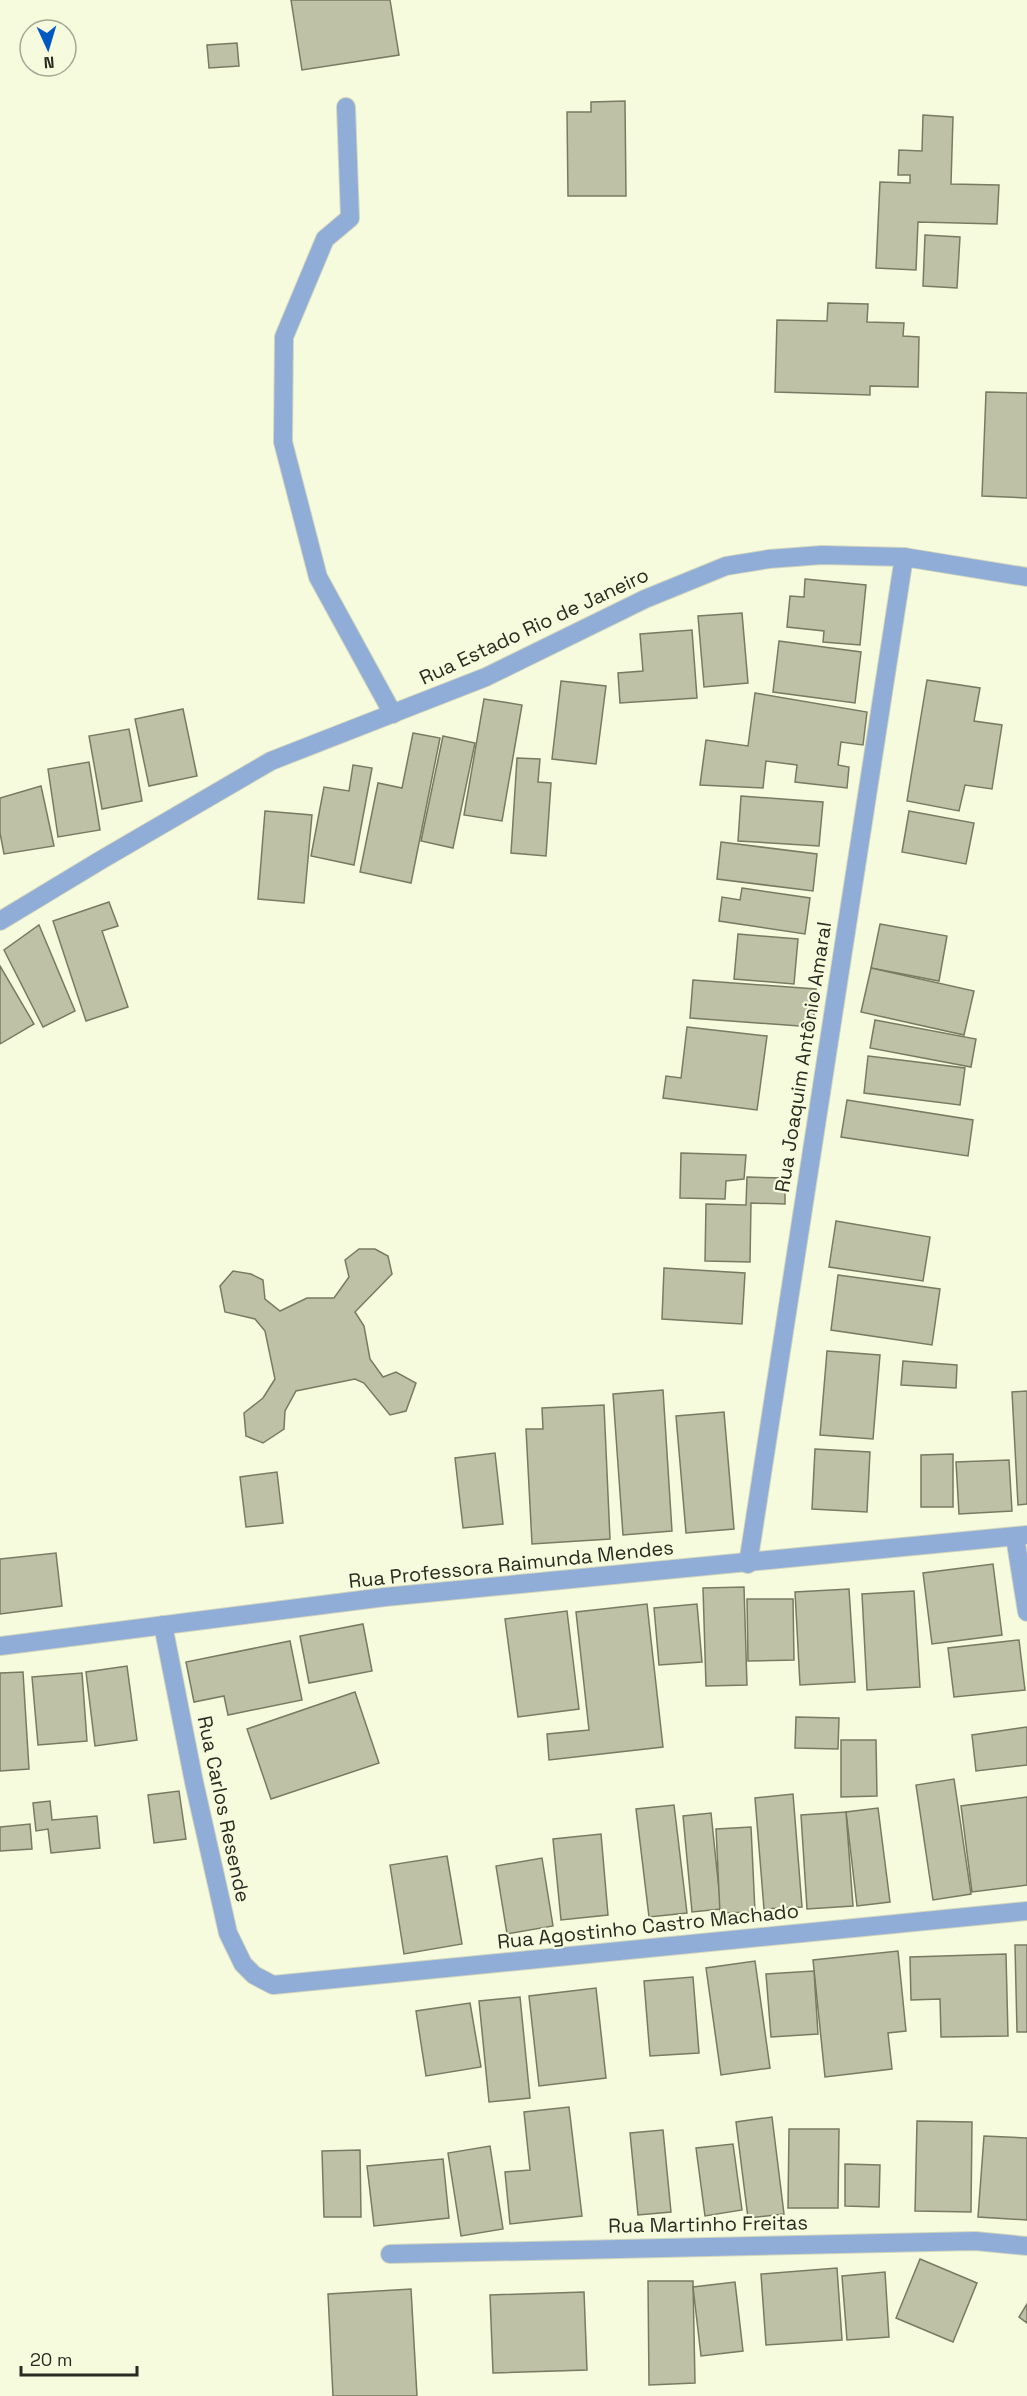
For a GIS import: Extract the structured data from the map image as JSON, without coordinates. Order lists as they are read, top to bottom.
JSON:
{
  "streets": {
    "street": [
      "Rua Estado Rio de Janeiro",
      "Rua Joaquim Antônio Amaral",
      "Rua Professora Raimunda Mendes",
      "Rua Carlos Resende",
      "Rua Agostinho Castro Machado",
      "Rua Martinho Freitas"
    ]
  },
  "crossings": [
    ["Rua Estado Rio de Janeiro", "Rua Joaquim Antônio Amaral"],
    ["Rua Joaquim Antônio Amaral", "Rua Professora Raimunda Mendes"],
    ["Rua Professora Raimunda Mendes", "Rua Carlos Resende"],
    ["Rua Carlos Resende", "Rua Agostinho Castro Machado"]
  ],
  "scale_bar": "20 m",
  "north": "bottom"
}
